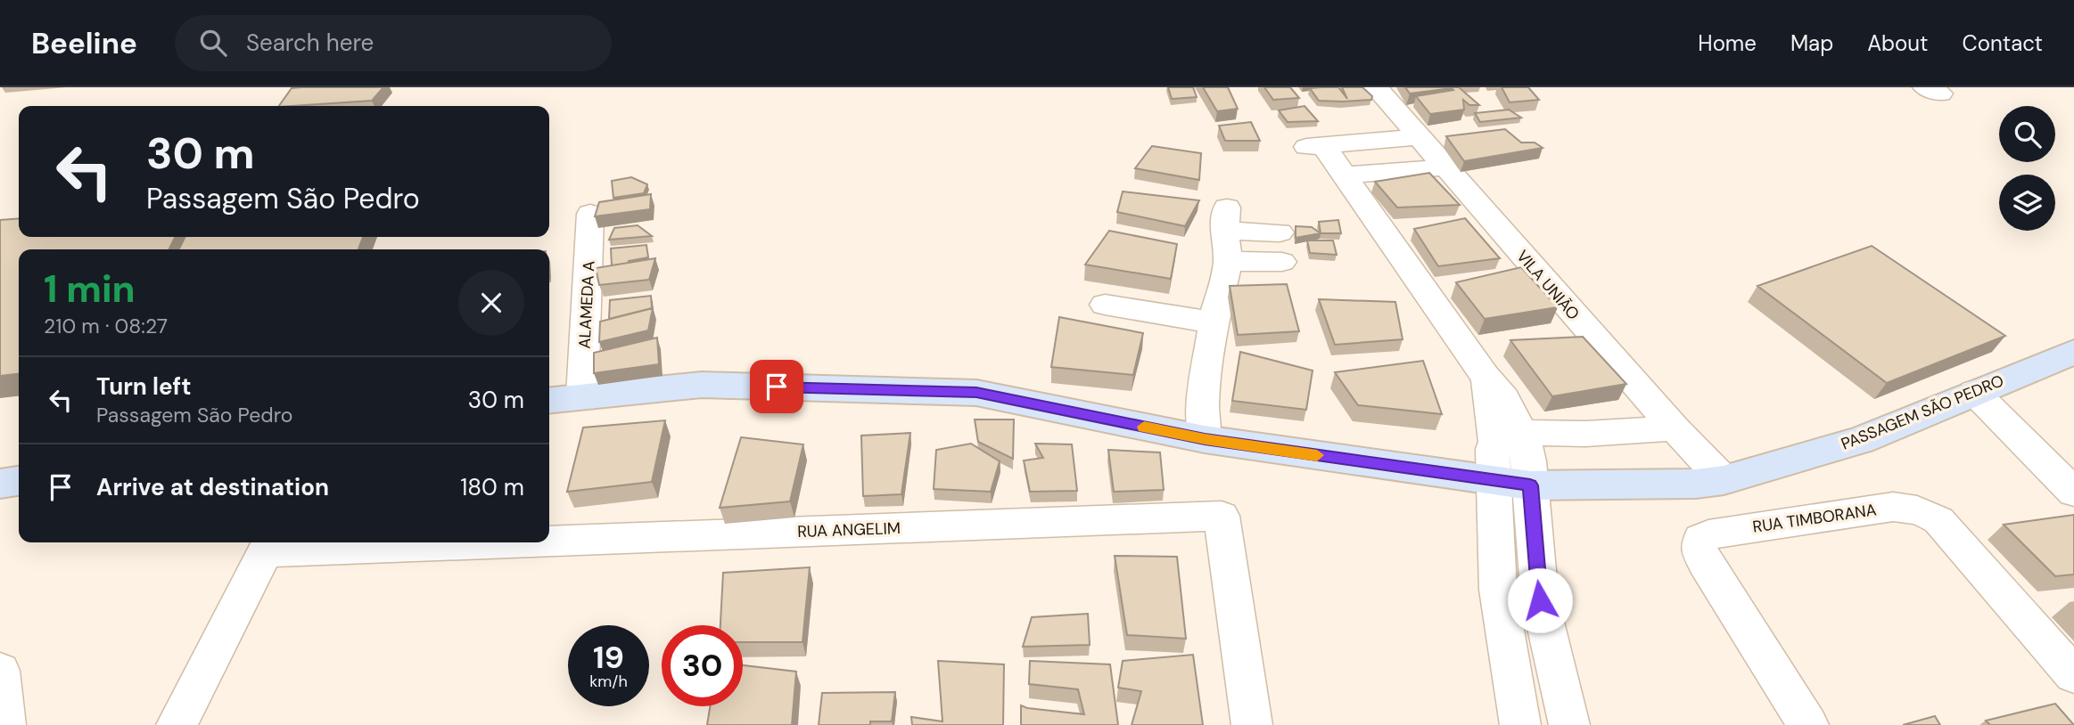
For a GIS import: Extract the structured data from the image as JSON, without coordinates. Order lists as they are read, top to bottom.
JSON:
{
  "streets": {
    "street": [
      "VILA UNIÃO",
      "ALAMEDA A",
      "PASSAGEM SÃO PEDRO",
      "RUA TIMBORANA",
      "RUA ANGELIM"
    ]
  },
  "crossings": [
    ["VILA UNIÃO", "PASSAGEM SÃO PEDRO"],
    ["ALAMEDA A", "PASSAGEM SÃO PEDRO"]
  ],
  "page": {
    "header": "Beeline",
    "search": "Search here",
    "nav": [
      "Home",
      "Map",
      "About",
      "Contact"
    ],
    "turn": ["30 m", "Passagem São Pedro"],
    "heading": ["1 min", "210 m · 08:27"],
    "list": [
      {
        "name": "Turn left",
        "note": "Passagem São Pedro",
        "value": "30 m"
      },
      {
        "name": "Arrive at destination",
        "value": "180 m"
      }
    ],
    "speed": "19 km/h",
    "limit": "30"
  }
}
